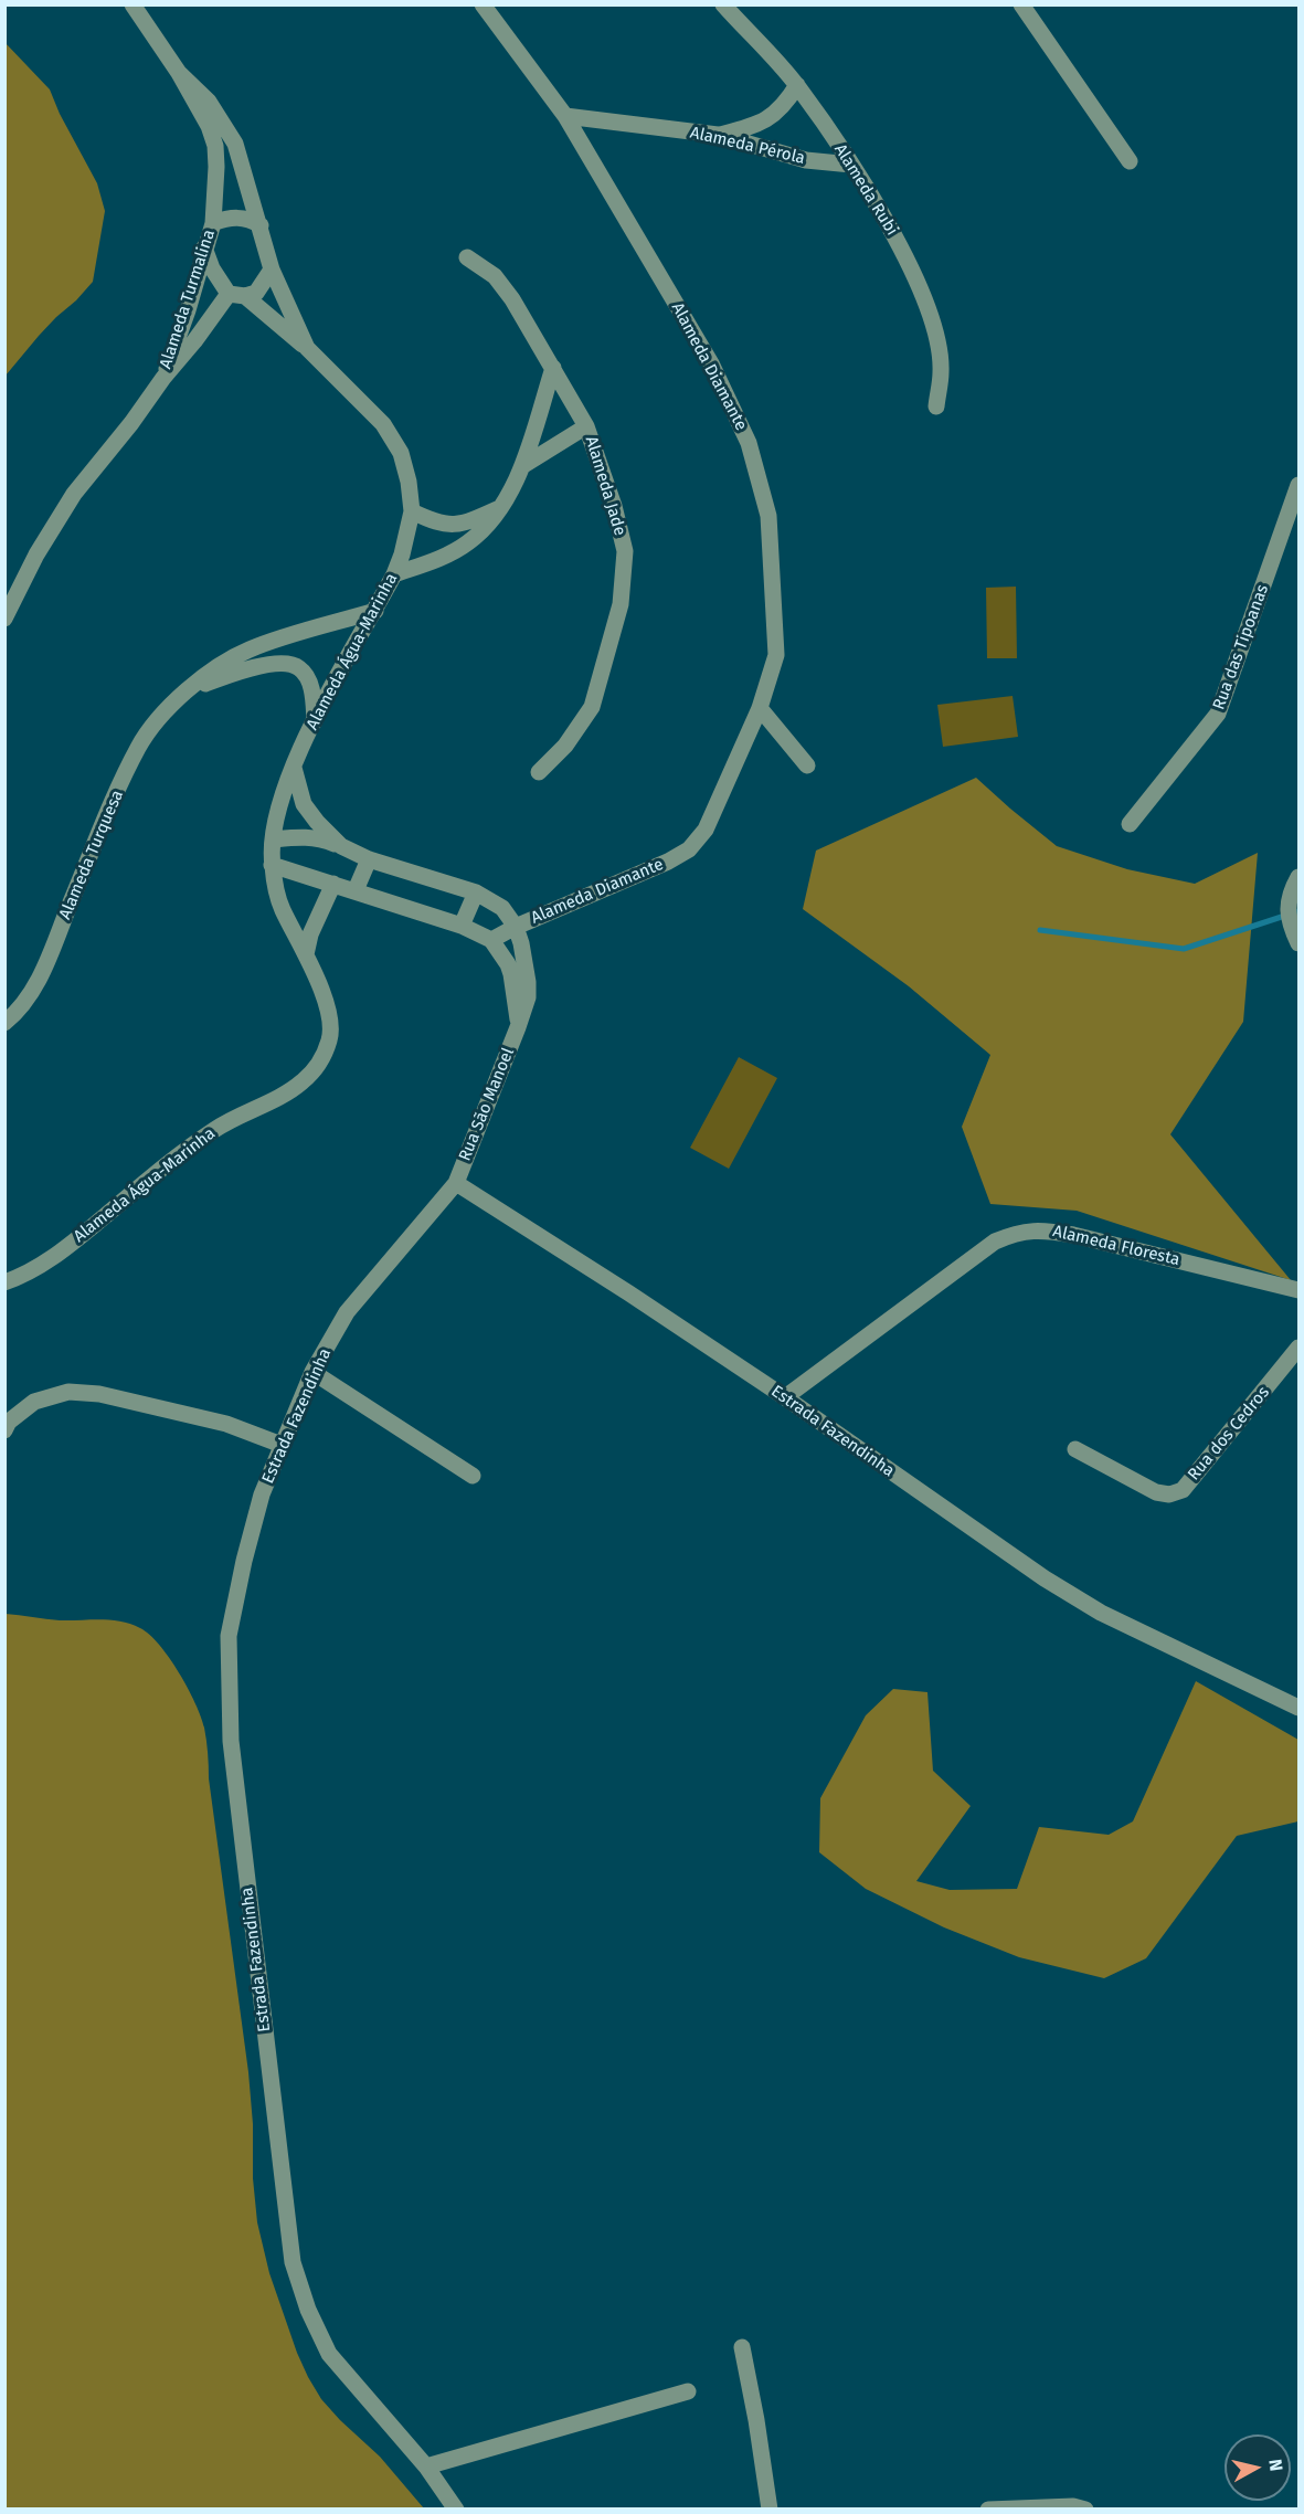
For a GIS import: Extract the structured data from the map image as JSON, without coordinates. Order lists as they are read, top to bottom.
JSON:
{
  "streets": {
    "street": [
      "Alameda Pérola",
      "Alameda Rubi",
      "Alameda Turmalina",
      "Alameda Diamante",
      "Alameda Jade",
      "Rua das Tipoanas",
      "Alameda Água-Marinha",
      "Alameda Turquesa",
      "Rua São Manoel",
      "Alameda Floresta",
      "Estrada Fazendinha",
      "Rua dos Cedros"
    ]
  },
  "crossings": [
    ["Alameda Pérola", "Alameda Rubi"],
    ["Alameda Pérola", "Alameda Diamante"],
    ["Alameda Turmalina", "Alameda Água-Marinha"],
    ["Alameda Diamante", "Alameda Água-Marinha"],
    ["Alameda Diamante", "Rua São Manoel"],
    ["Alameda Água-Marinha", "Alameda Turquesa"],
    ["Rua São Manoel", "Estrada Fazendinha"],
    ["Alameda Floresta", "Estrada Fazendinha"]
  ],
  "north": "right"
}
